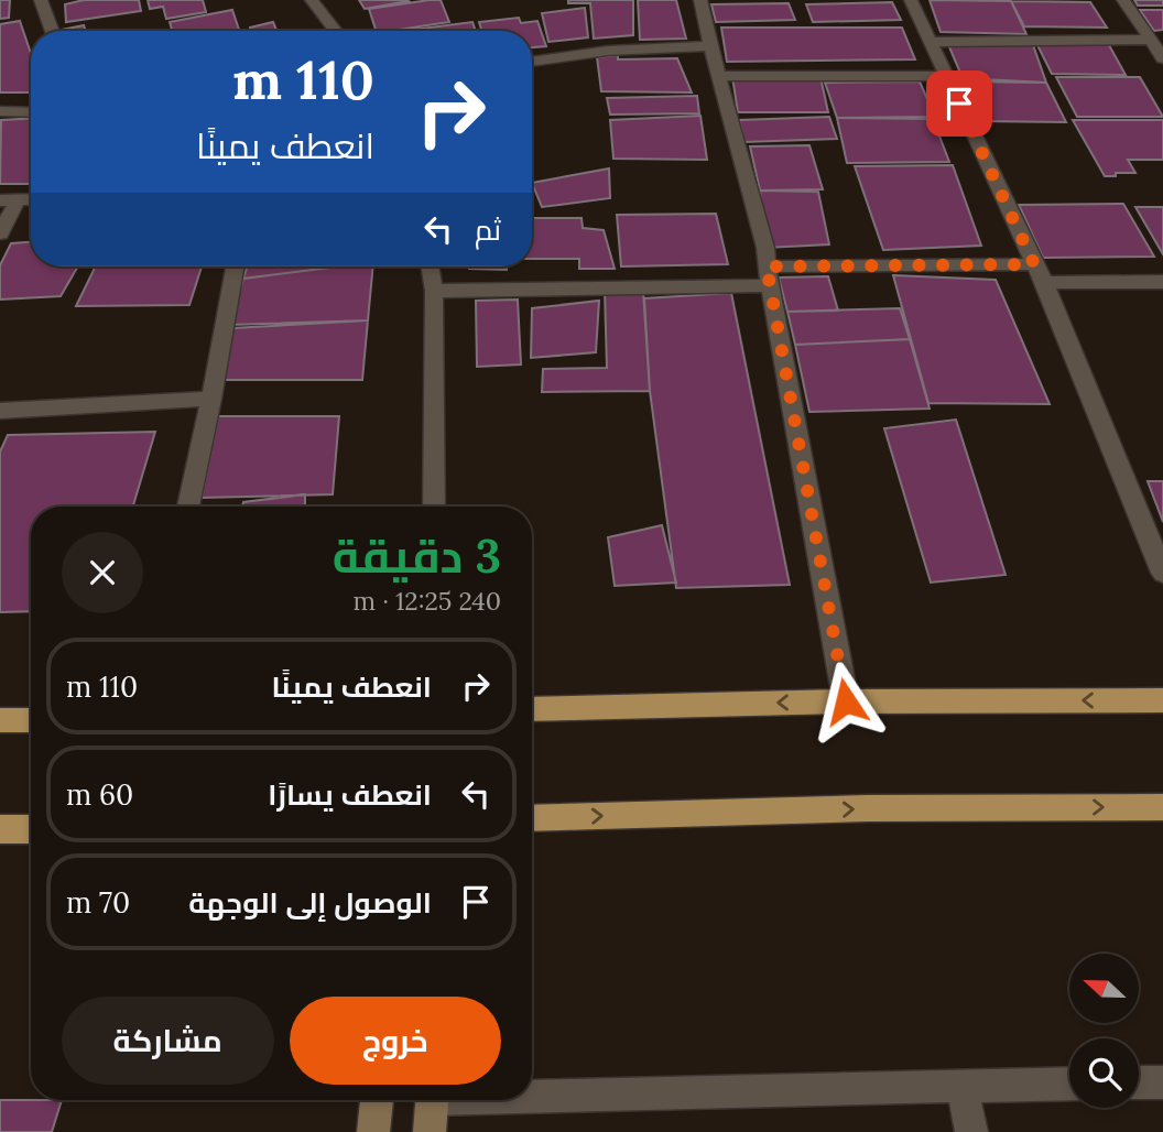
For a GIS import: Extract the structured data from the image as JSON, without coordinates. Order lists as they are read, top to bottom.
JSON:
{
  "north": "left",
  "page": {
    "turn": ["110 m", "انعطف يمينًا"],
    "then": "ثم",
    "heading": ["3 دقيقة", "240 m · 12:25"],
    "list": [
      {
        "name": "انعطف يمينًا",
        "value": "110 m"
      },
      {
        "name": "انعطف يسارًا",
        "value": "60 m"
      },
      {
        "name": "الوصول إلى الوجهة",
        "value": "70 m"
      }
    ],
    "buttons": ["خروج", "مشاركة"]
  }
}
